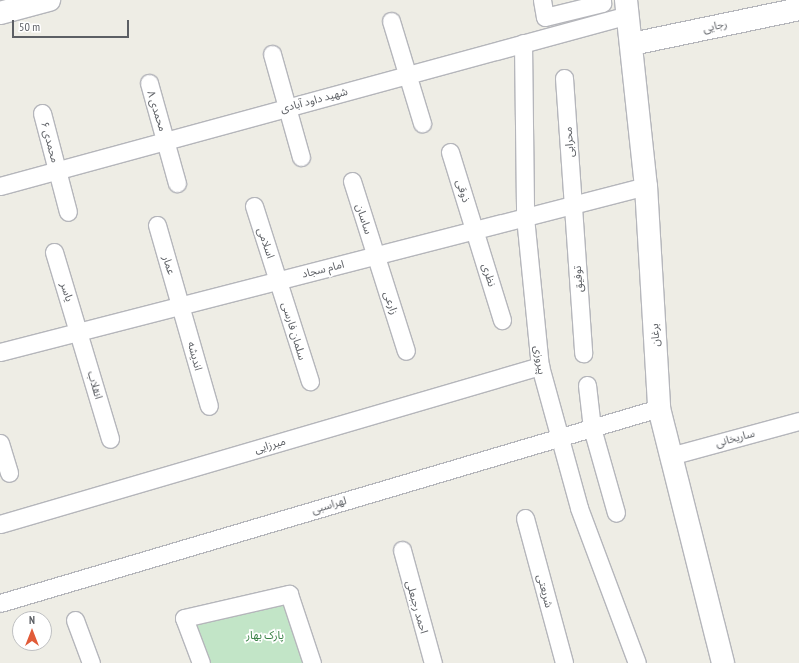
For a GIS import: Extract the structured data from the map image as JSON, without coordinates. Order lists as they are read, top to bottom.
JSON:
{
  "streets": {
    "main road": ["رجایی", "برغان"],
    "street": [
      "شهید داود آبادی",
      "محمدی ۸",
      "محمدی ۶",
      "محرابی",
      "ذوقی",
      "ساسان",
      "اسلامی",
      "عمار",
      "امام سجاد",
      "نظری",
      "توفیق",
      "یاسر",
      "زارعی",
      "سلمان فارسی",
      "اندیشه",
      "پیروزی",
      "انقلاب",
      "ساریخانی",
      "میرزایی",
      "لهراسبی",
      "شریعتی",
      "احمد رجبعلی"
    ]
  },
  "crossings": [
    ["رجایی", "برغان"],
    ["شهید داود آبادی", "محمدی ۸"],
    ["شهید داود آبادی", "محمدی ۶"],
    ["شهید داود آبادی", "برغان"],
    ["شهید داود آبادی", "پیروزی"],
    ["محرابی", "امام سجاد"],
    ["محرابی", "توفیق"],
    ["ذوقی", "امام سجاد"],
    ["ذوقی", "نظری"],
    ["ساسان", "امام سجاد"],
    ["ساسان", "زارعی"],
    ["اسلامی", "امام سجاد"],
    ["اسلامی", "سلمان فارسی"],
    ["عمار", "امام سجاد"],
    ["عمار", "اندیشه"],
    ["امام سجاد", "نظری"],
    ["امام سجاد", "توفیق"],
    ["امام سجاد", "یاسر"],
    ["امام سجاد", "زارعی"],
    ["امام سجاد", "سلمان فارسی"],
    ["امام سجاد", "برغان"],
    ["امام سجاد", "اندیشه"],
    ["امام سجاد", "پیروزی"],
    ["امام سجاد", "انقلاب"],
    ["یاسر", "انقلاب"],
    ["برغان", "ساریخانی"],
    ["برغان", "لهراسبی"],
    ["پیروزی", "میرزایی"],
    ["پیروزی", "لهراسبی"]
  ],
  "parks": ["پارک‌ بهار"],
  "scale_bar": "50 m",
  "north": "top"
}
